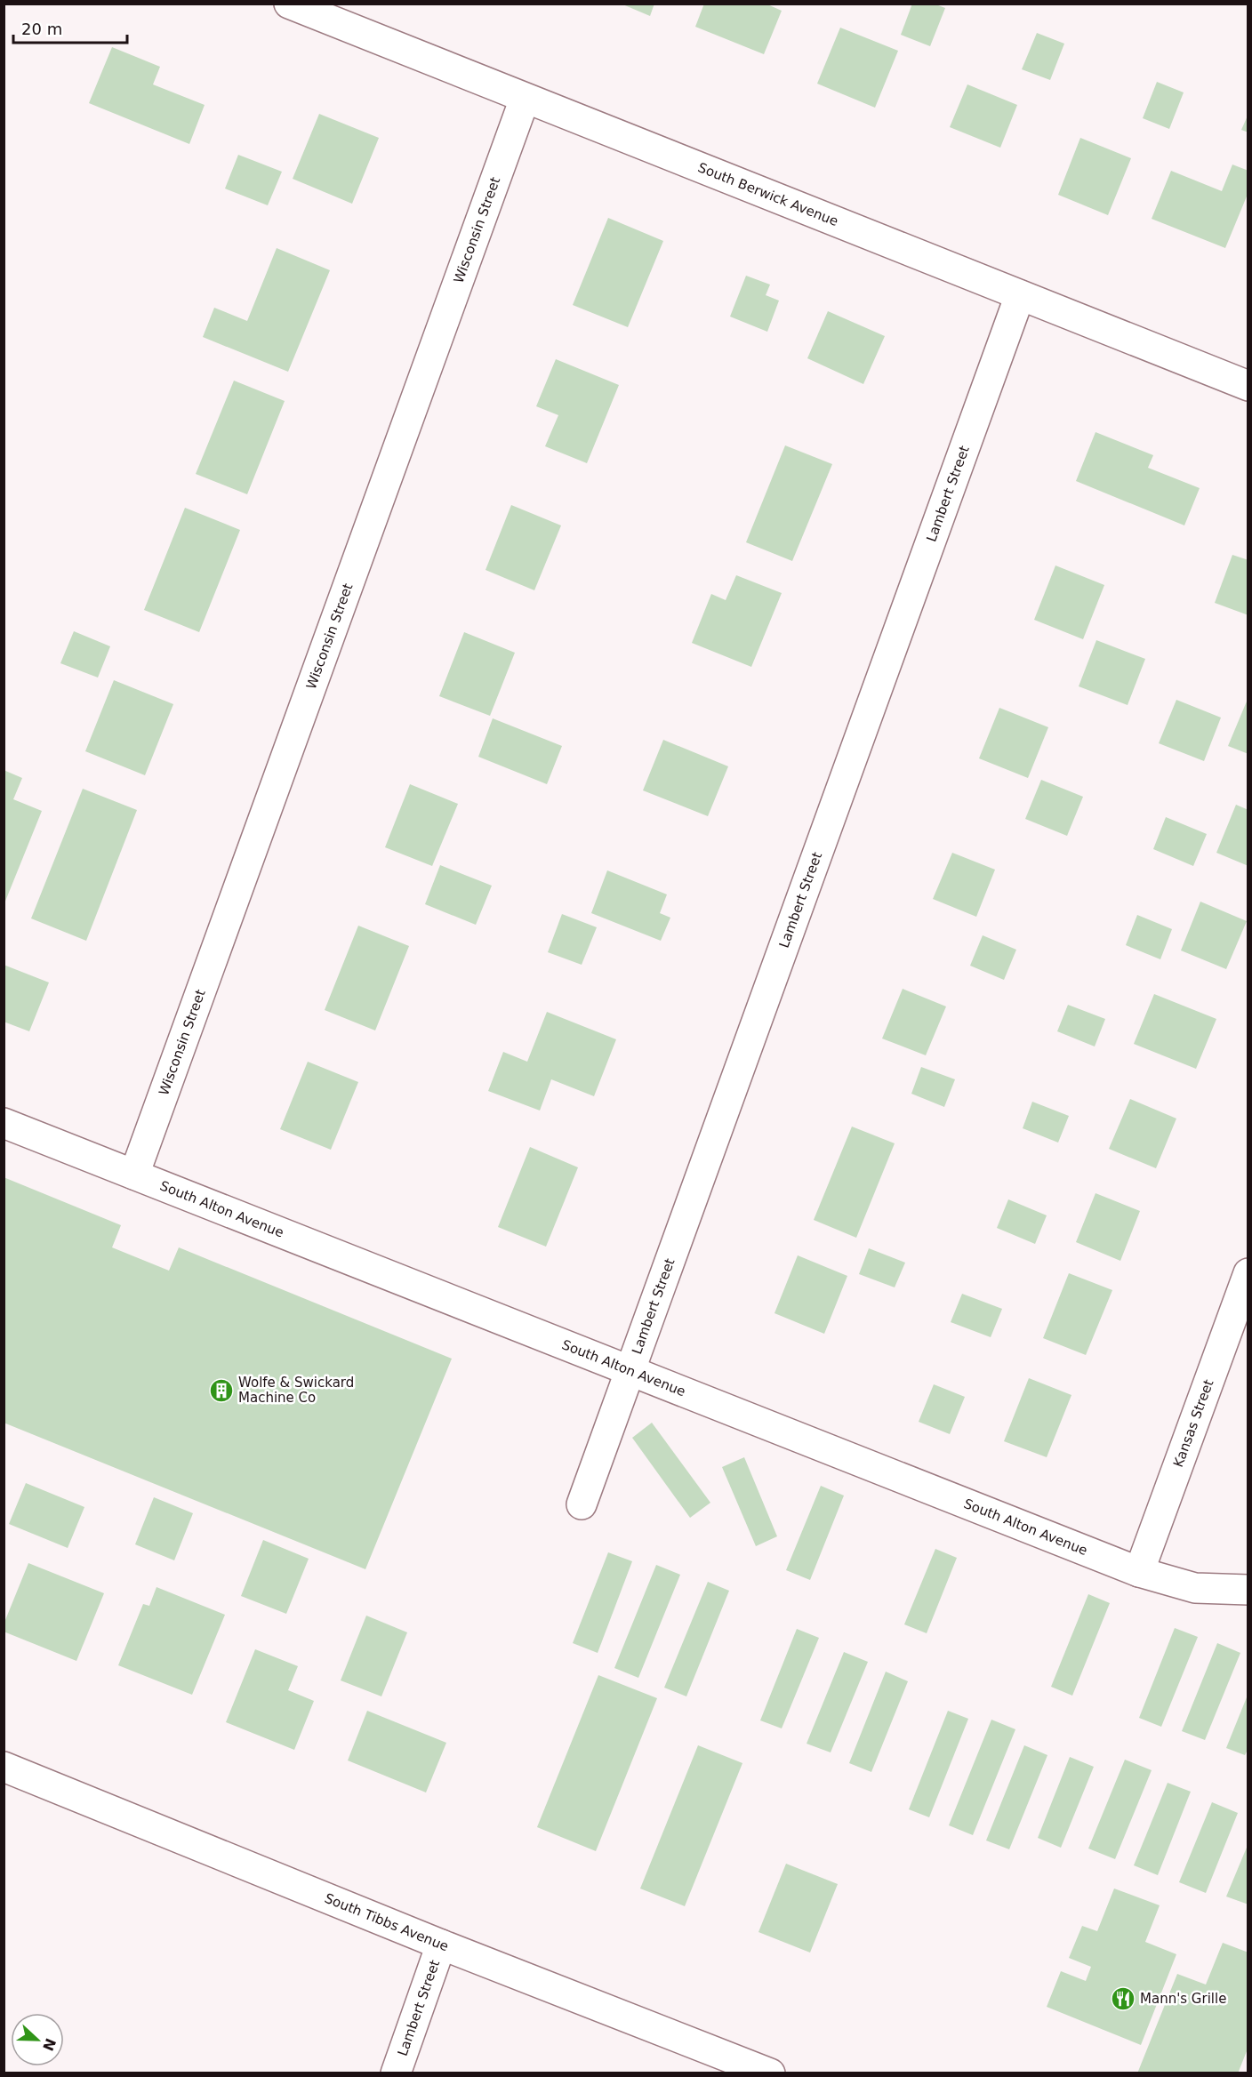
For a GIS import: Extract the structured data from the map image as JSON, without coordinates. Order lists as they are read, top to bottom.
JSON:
{
  "streets": {
    "street": [
      "South Berwick Avenue",
      "Wisconsin Street",
      "Lambert Street",
      "South Alton Avenue",
      "Kansas Street",
      "South Tibbs Avenue"
    ]
  },
  "crossings": [
    ["South Berwick Avenue", "Wisconsin Street"],
    ["South Berwick Avenue", "Lambert Street"],
    ["Wisconsin Street", "South Alton Avenue"],
    ["Lambert Street", "South Alton Avenue"],
    ["Lambert Street", "South Tibbs Avenue"],
    ["South Alton Avenue", "Kansas Street"]
  ],
  "places": {
    "building": ["Wolfe & Swickard Machine Co"],
    "restaurant": ["Mann's Grille"]
  },
  "scale_bar": "20 m",
  "north": "right"
}
